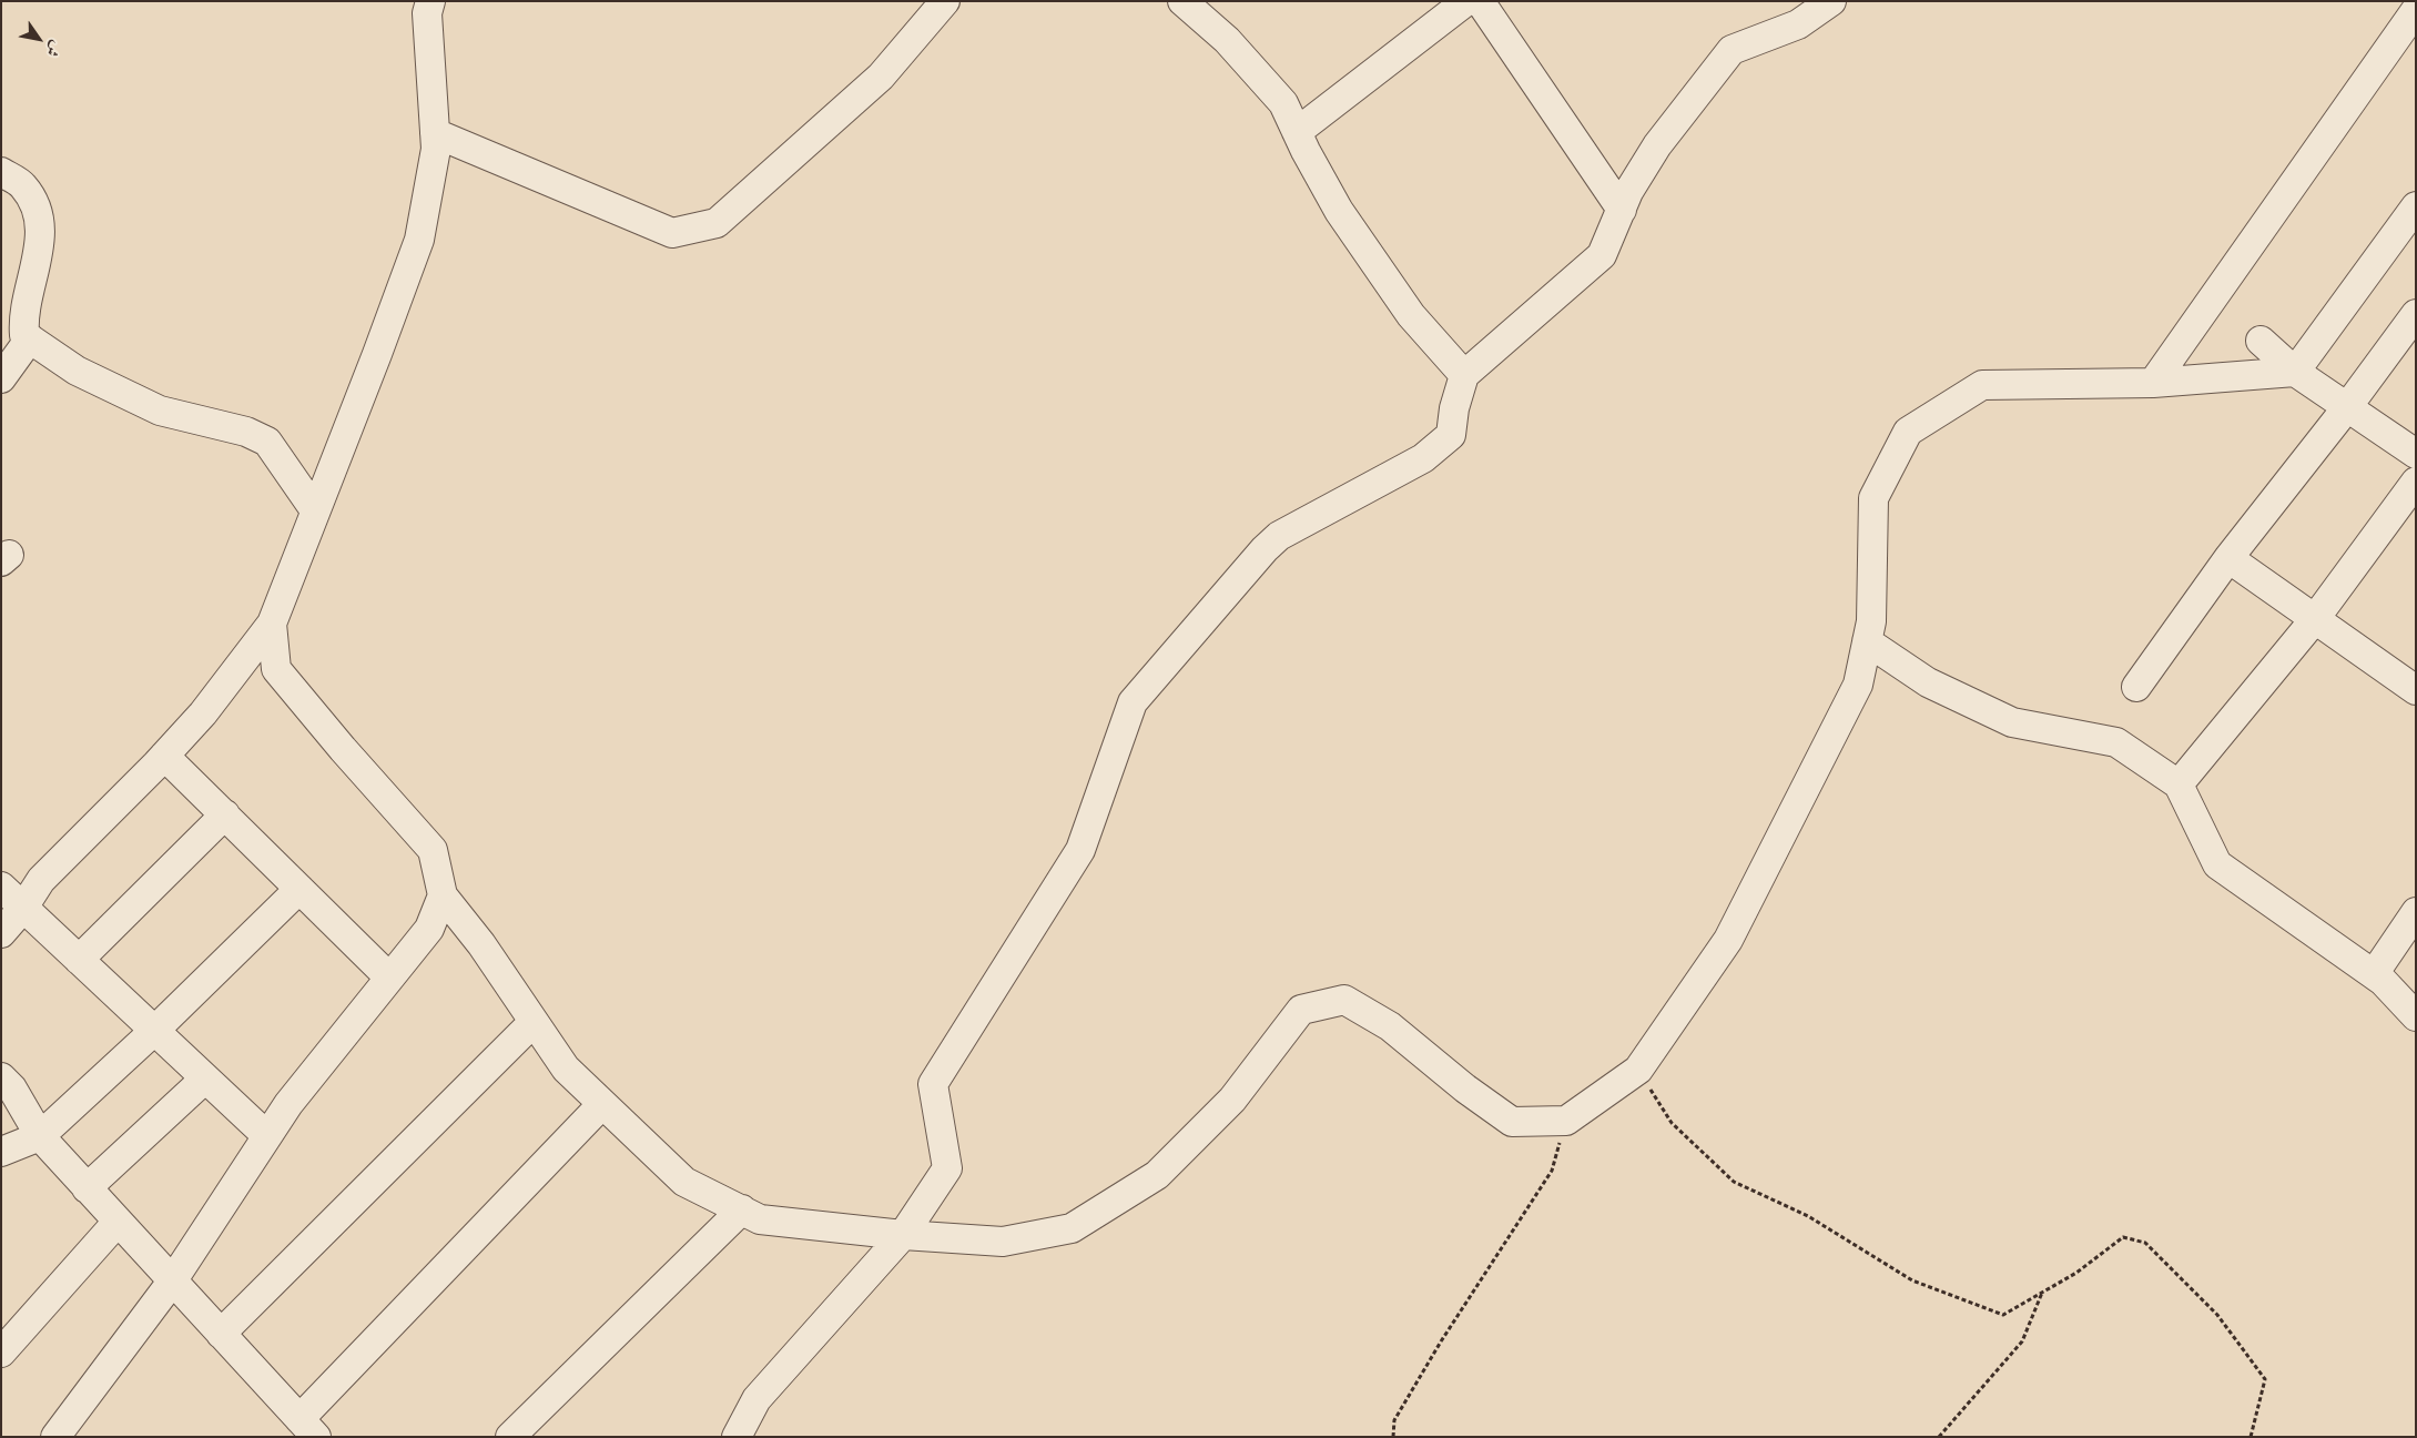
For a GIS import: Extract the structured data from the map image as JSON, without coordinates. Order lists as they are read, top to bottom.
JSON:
{
  "north": "bottom right"
}
